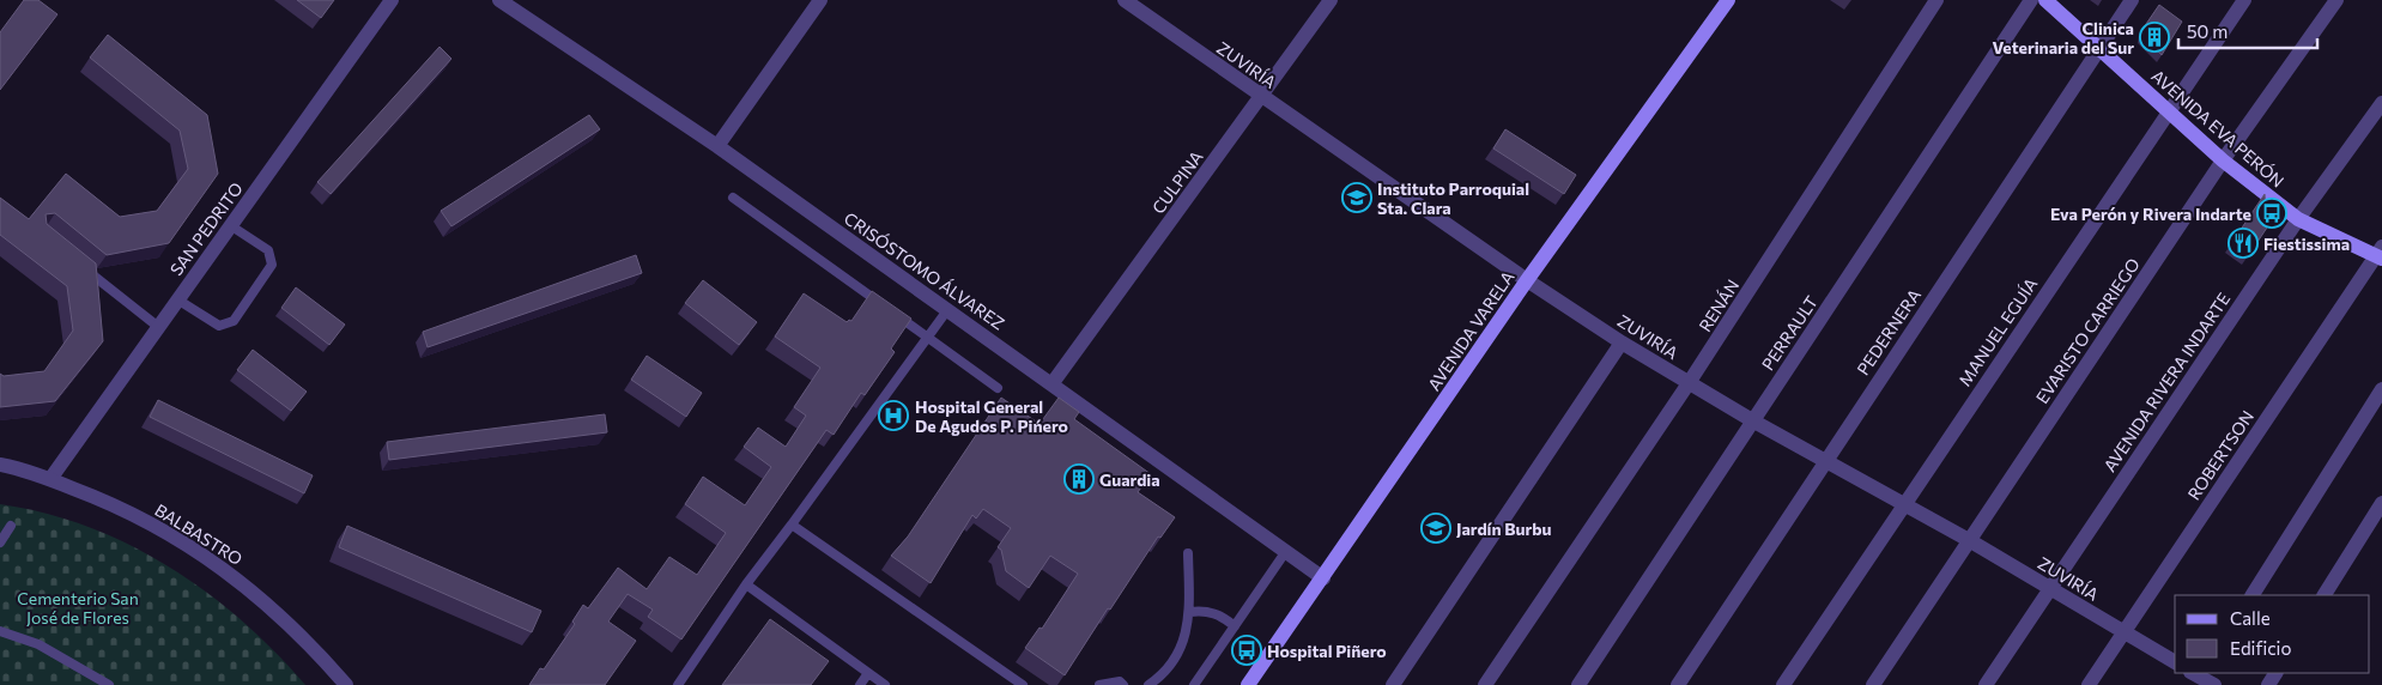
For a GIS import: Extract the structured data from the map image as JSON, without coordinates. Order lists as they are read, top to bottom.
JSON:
{
  "streets": {
    "main road": ["AVENIDA EVA PERÓN", "AVENIDA VARELA"],
    "street": [
      "ZUVIRÍA",
      "CULPINA",
      "SAN PEDRITO",
      "CRISÓSTOMO ÁLVAREZ",
      "RENÁN",
      "EVARISTO CARRIEGO",
      "PEDERNERA",
      "MANUEL EGUÍA",
      "PERRAULT",
      "AVENIDA RIVERA INDARTE",
      "ROBERTSON",
      "BALBASTRO"
    ]
  },
  "crossings": [
    ["ZUVIRÍA", "CULPINA"],
    ["ZUVIRÍA", "RENÁN"],
    ["ZUVIRÍA", "AVENIDA VARELA"],
    ["ZUVIRÍA", "EVARISTO CARRIEGO"],
    ["ZUVIRÍA", "PEDERNERA"],
    ["ZUVIRÍA", "MANUEL EGUÍA"],
    ["ZUVIRÍA", "PERRAULT"],
    ["ZUVIRÍA", "AVENIDA RIVERA INDARTE"],
    ["ZUVIRÍA", "ROBERTSON"],
    ["AVENIDA EVA PERÓN", "EVARISTO CARRIEGO"],
    ["AVENIDA EVA PERÓN", "PEDERNERA"],
    ["AVENIDA EVA PERÓN", "MANUEL EGUÍA"],
    ["AVENIDA EVA PERÓN", "AVENIDA RIVERA INDARTE"],
    ["AVENIDA EVA PERÓN", "ROBERTSON"],
    ["CULPINA", "CRISÓSTOMO ÁLVAREZ"],
    ["SAN PEDRITO", "BALBASTRO"],
    ["CRISÓSTOMO ÁLVAREZ", "AVENIDA VARELA"]
  ],
  "parks": ["Cementerio San José de Flores"],
  "places": {
    "building": ["Clinica Veterinaria del Sur", "Guardia"],
    "school or university": ["Instituto Parroquial Sta. Clara", "Jardín Burbu"],
    "bus stop": ["Eva Perón y Rivera Indarte", "Hospital Piñero"],
    "restaurant": ["Fiestissima"],
    "hospital": ["Hospital General De Agudos P. Pińero"]
  },
  "legend": ["Calle", "Edificio"],
  "scale_bar": "50 m"
}
